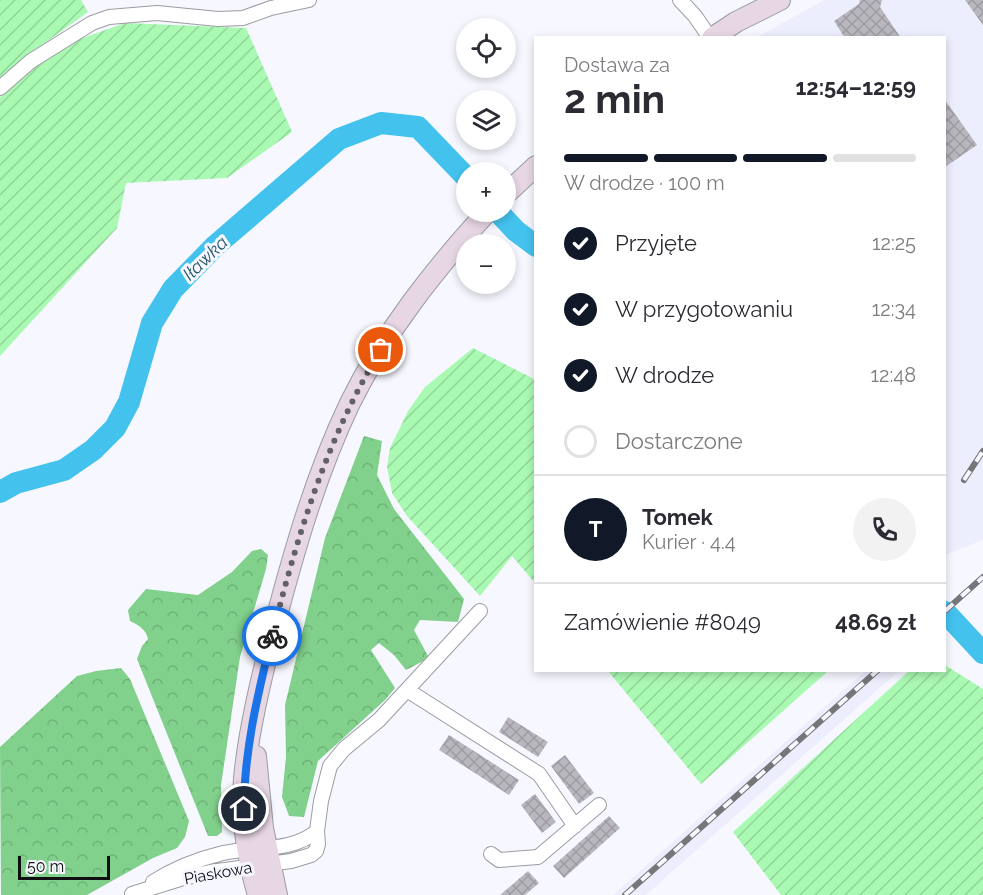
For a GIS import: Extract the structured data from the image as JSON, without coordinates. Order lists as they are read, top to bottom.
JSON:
{
  "streets": {
    "street": ["Piaskowa"]
  },
  "water": ["Iławka"],
  "scale_bar": "50 m",
  "page": {
    "map_buttons": ["+", "−"],
    "heading": ["2 min", "Dostawa za", "12:54–12:59"],
    "panel": [
      "Tomek",
      "Kurier · 4.4",
      "Zamówienie #8049",
      "48.69 zł"
    ],
    "bar": "W drodze · 100 m",
    "list": [
      ["Przyjęte", "12:25"],
      ["W przygotowaniu", "12:34"],
      ["W drodze", "12:48"],
      "Dostarczone"
    ],
    "round": "T",
    "scale": "50 m"
  }
}
